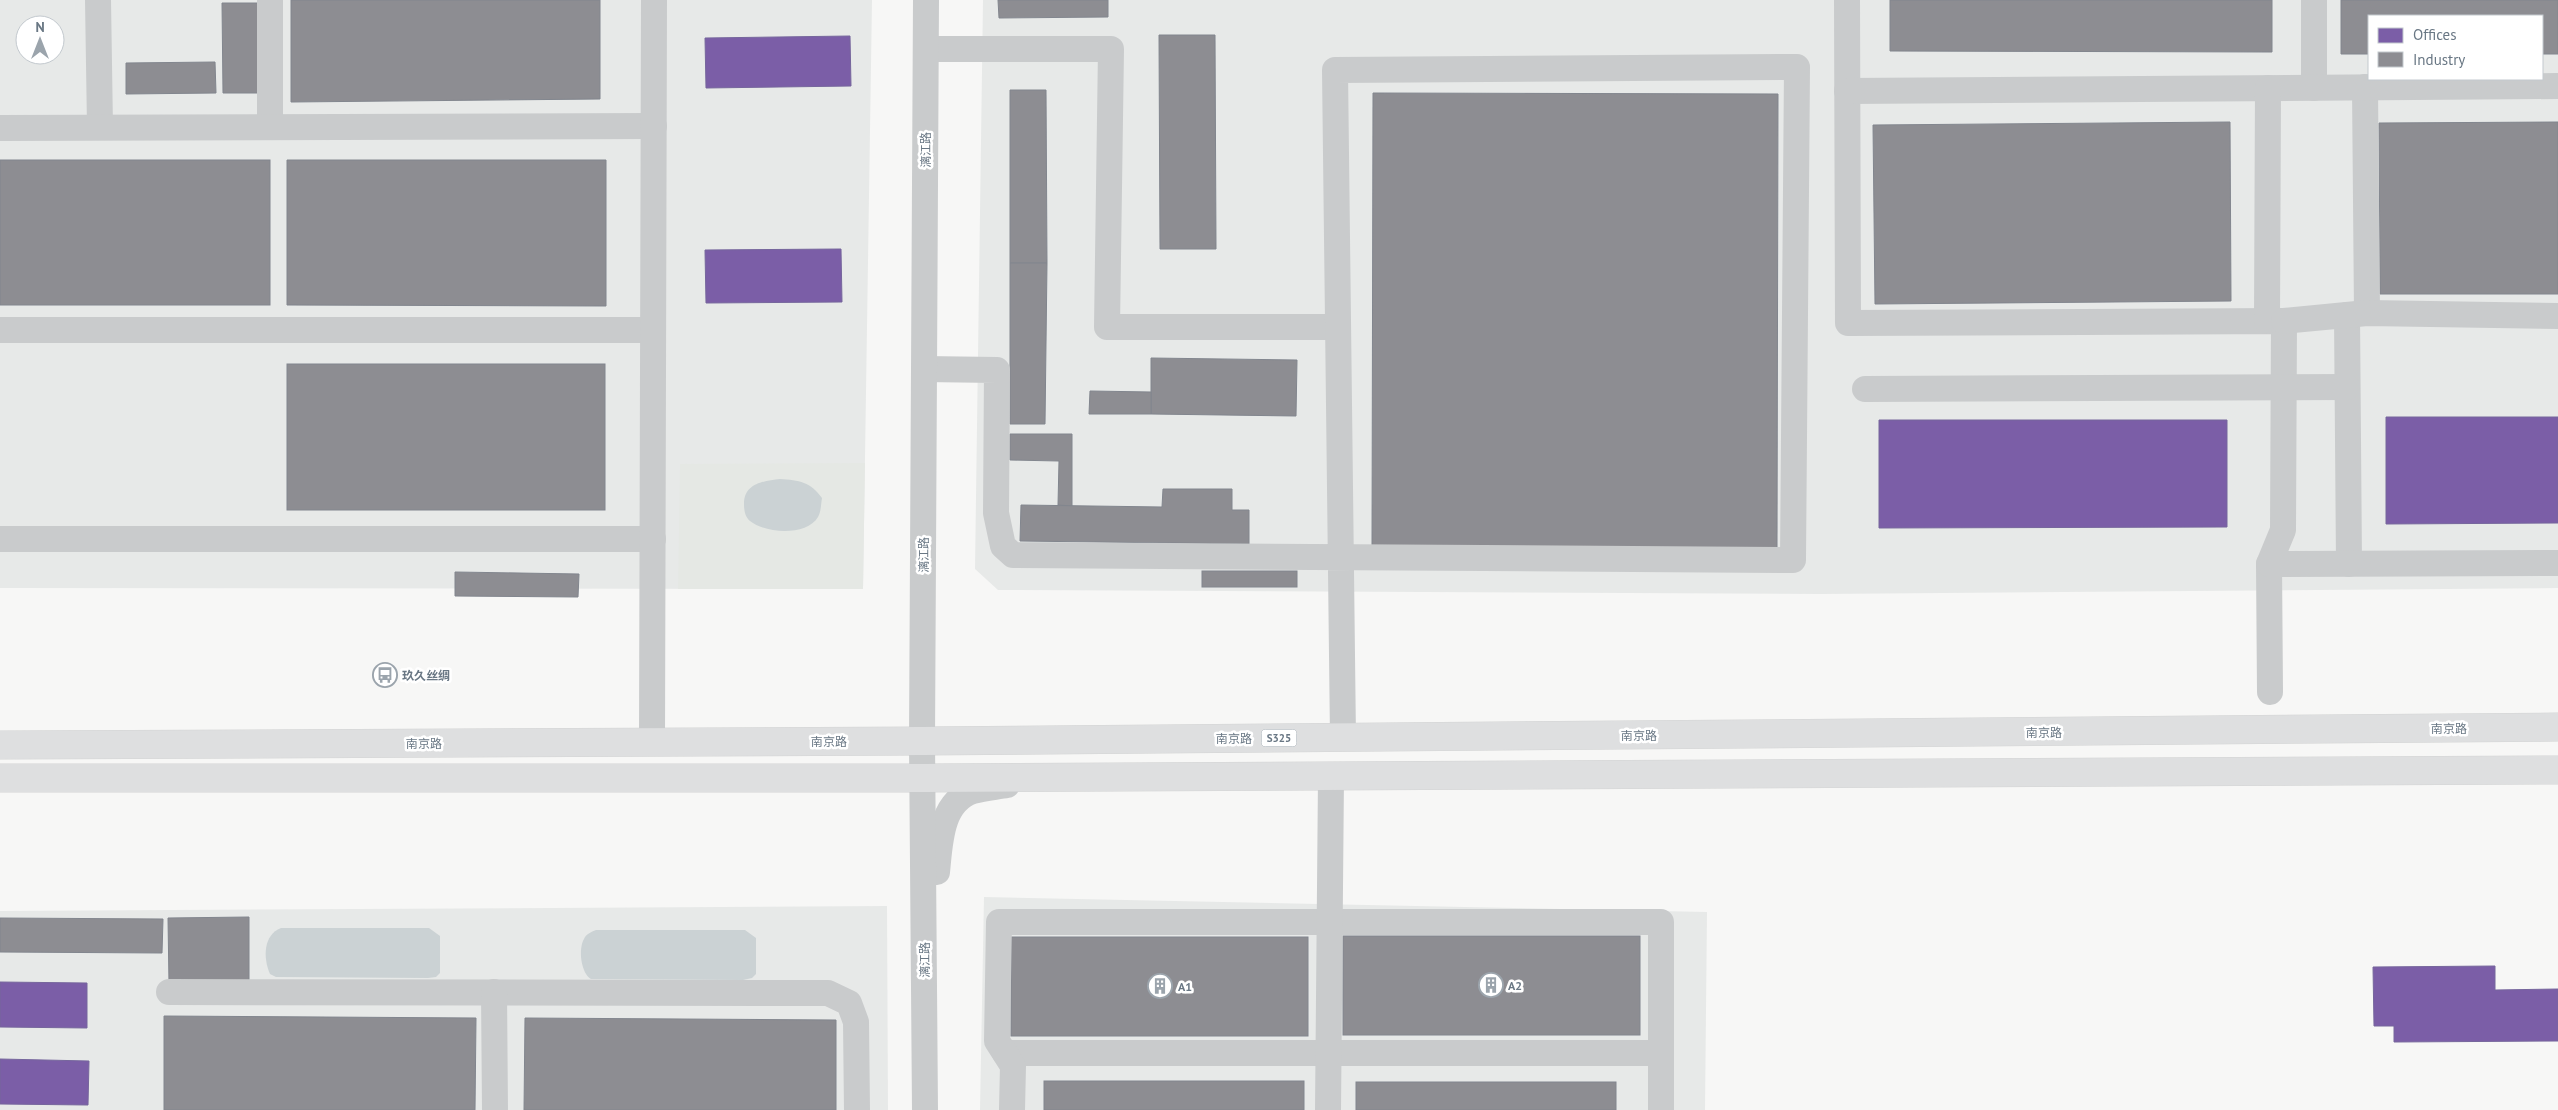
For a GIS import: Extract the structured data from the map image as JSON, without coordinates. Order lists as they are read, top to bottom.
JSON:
{
  "streets": {
    "main road": ["南京路", "S325"],
    "street": ["漓江路"]
  },
  "crossings": [
    ["漓江路", "南京路"]
  ],
  "places": {
    "bus stop": ["玖久丝绸"],
    "building": ["A2", "A1"]
  },
  "legend": ["Offices", "Industry"],
  "north": "top"
}
